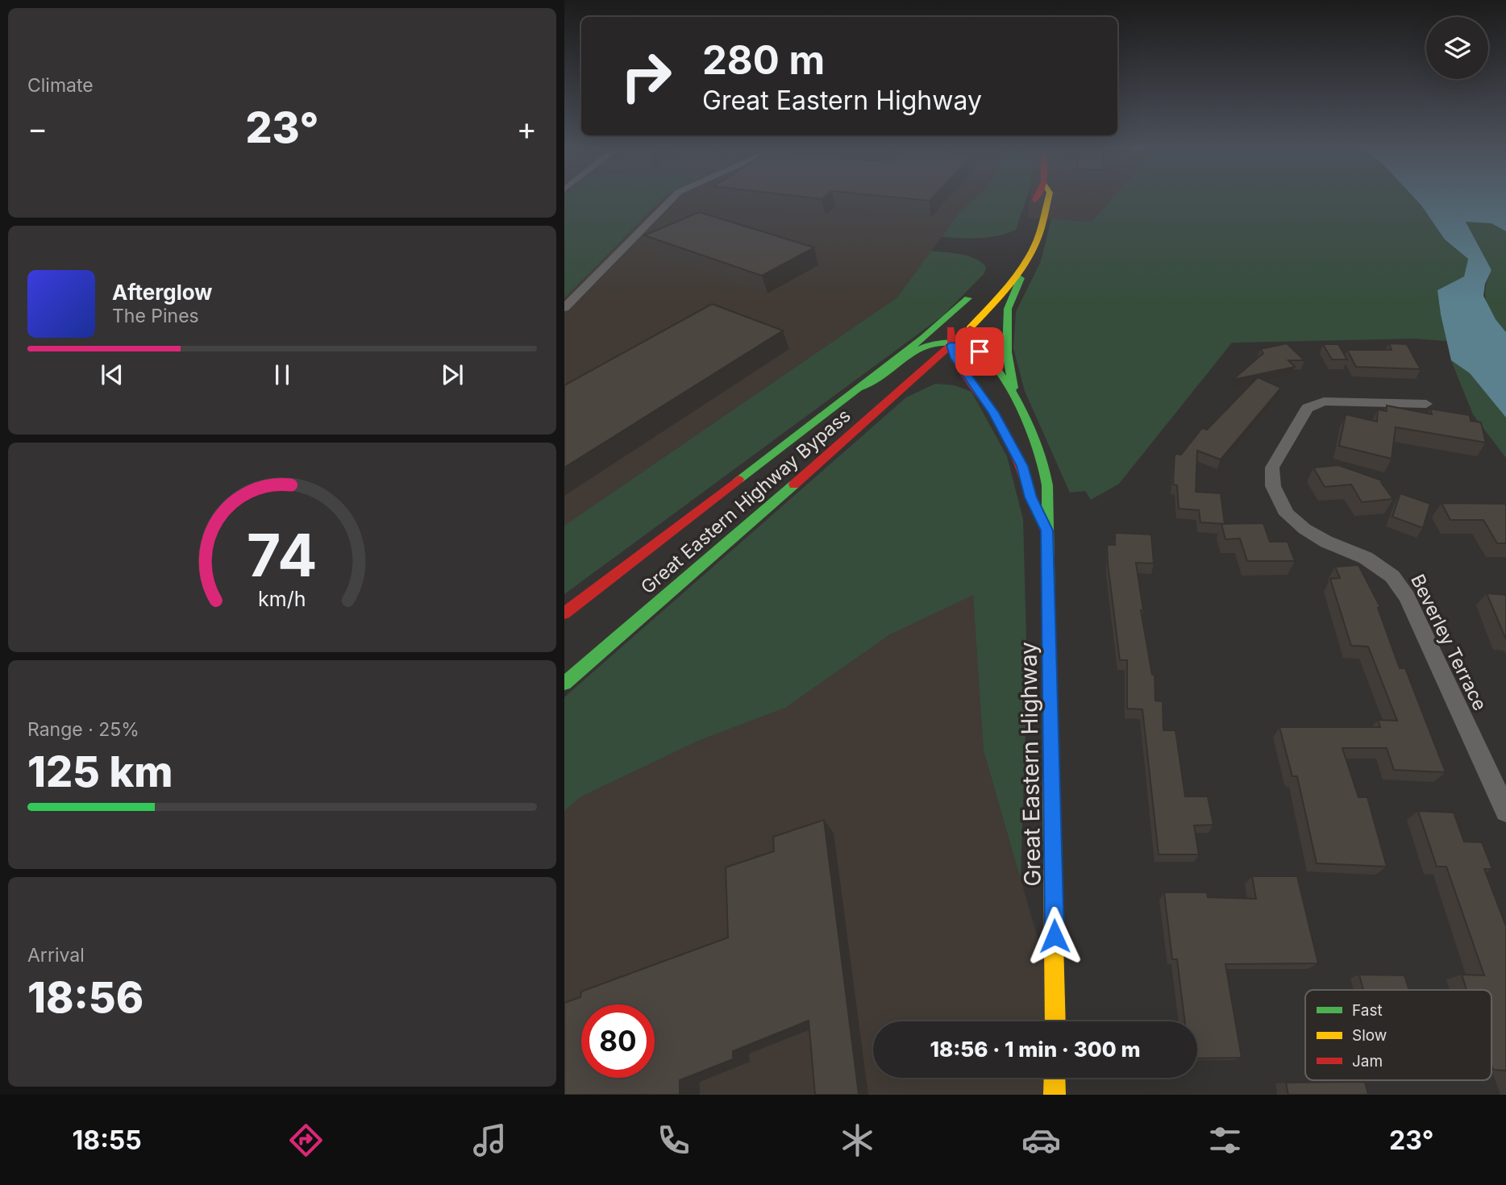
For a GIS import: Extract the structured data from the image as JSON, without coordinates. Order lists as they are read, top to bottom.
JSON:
{
  "streets": {
    "highway": ["Great Eastern Highway Bypass", "Great Eastern Highway"],
    "street": ["Beverley Terrace"]
  },
  "crossings": [
    ["Great Eastern Highway Bypass", "Great Eastern Highway"]
  ],
  "legend": ["Fast", "Slow", "Jam"],
  "page": {
    "tile": [
      "Climate",
      ["Range · 25%", "125 km"],
      ["Arrival", "18:56"]
    ],
    "turn": ["280 m", "Great Eastern Highway"],
    "heat": ["−", "23°", "+"],
    "song": ["Afterglow", "The Pines"],
    "limit": "80",
    "trip": "18:56 · 1 min · 300 m",
    "tabs": ["18:55", "23°"],
    "gauge": ["74", "km/h"]
  }
}
